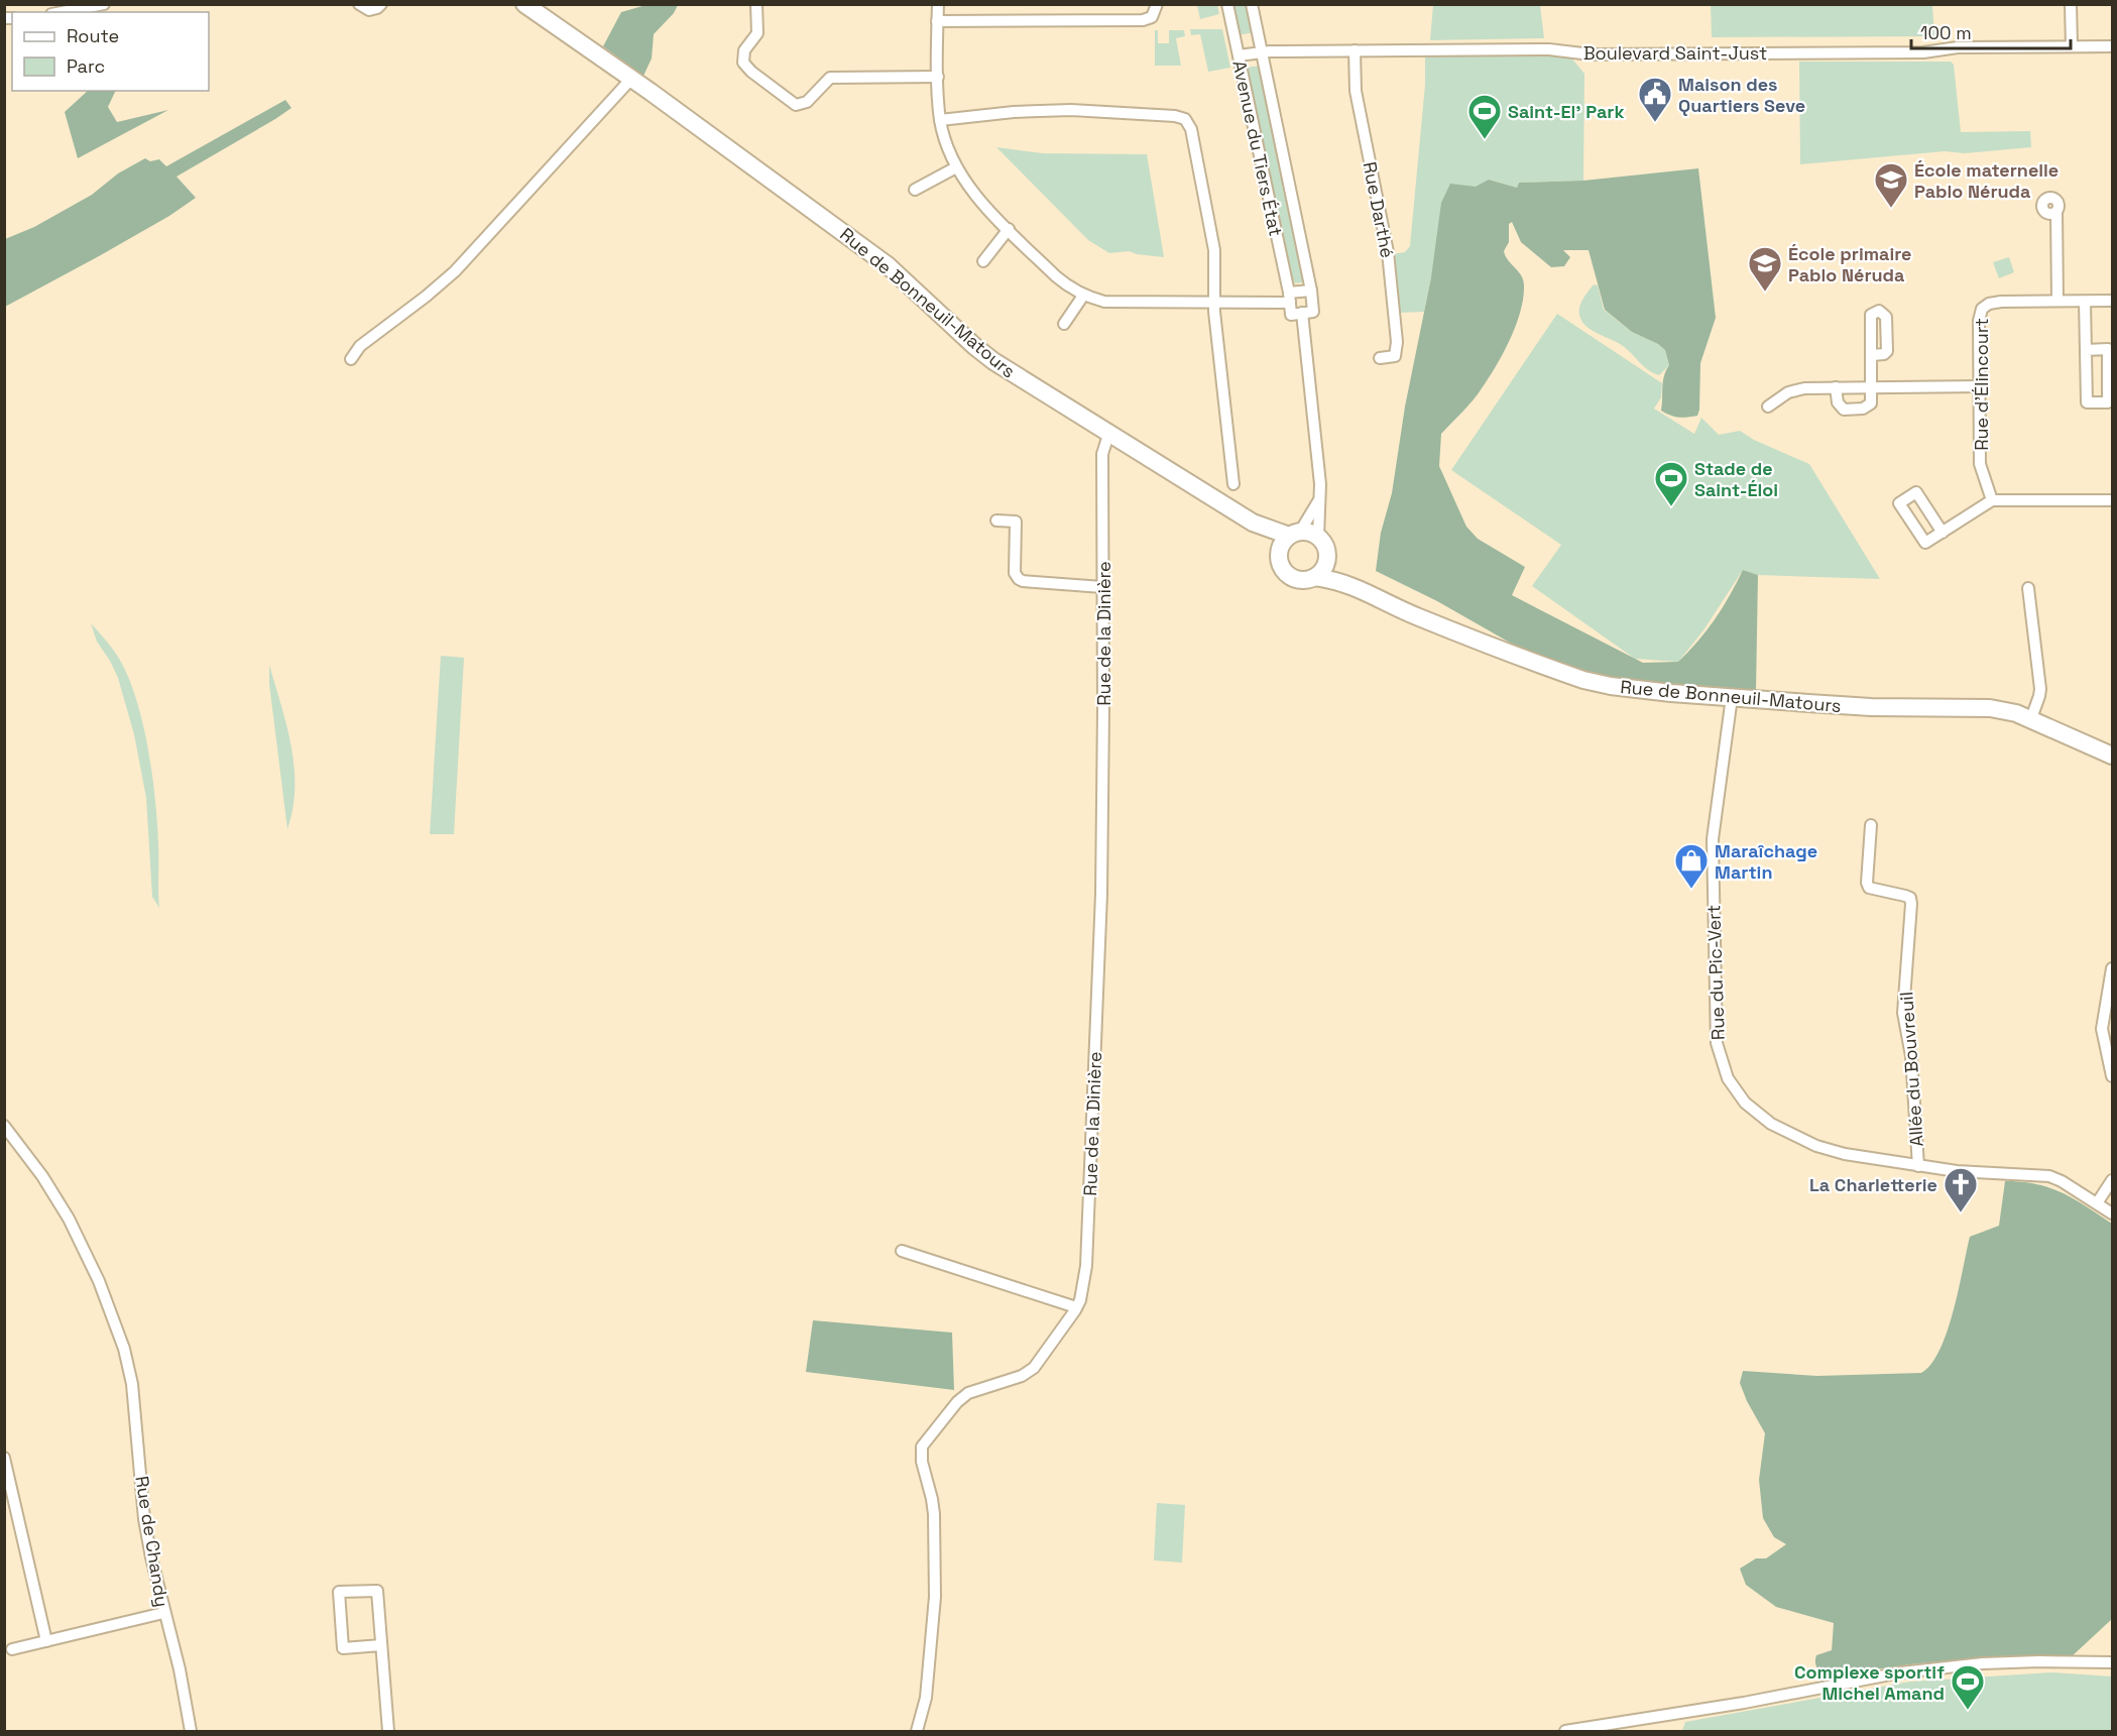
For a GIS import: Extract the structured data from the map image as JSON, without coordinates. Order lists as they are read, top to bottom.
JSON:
{
  "streets": {
    "main road": ["Rue de Bonneuil-Matours"],
    "street": [
      "Boulevard Saint-Just",
      "Avenue du Tiers État",
      "Rue Darthé",
      "Rue d'Élincourt",
      "Rue de la Dinière",
      "Rue du Pic-Vert",
      "Allée du Bouvreuil",
      "Rue de Chandy"
    ]
  },
  "crossings": [
    ["Boulevard Saint-Just", "Avenue du Tiers État"],
    ["Boulevard Saint-Just", "Rue Darthé"],
    ["Rue de Bonneuil-Matours", "Rue de la Dinière"],
    ["Rue de Bonneuil-Matours", "Rue du Pic-Vert"],
    ["Rue du Pic-Vert", "Allée du Bouvreuil"]
  ],
  "places": {
    "public building": ["Maison des Quartiers Seve"],
    "sports": ["Saint-El' Park", "Stade de Saint-Éloi", "Complexe sportif Michel Amand"],
    "school or university": ["École maternelle Pablo Néruda", "École primaire Pablo Néruda"],
    "shop": ["Maraîchage Martin"],
    "church": ["La Charletterie"]
  },
  "legend": ["Route", "Parc"],
  "scale_bar": "100 m"
}
